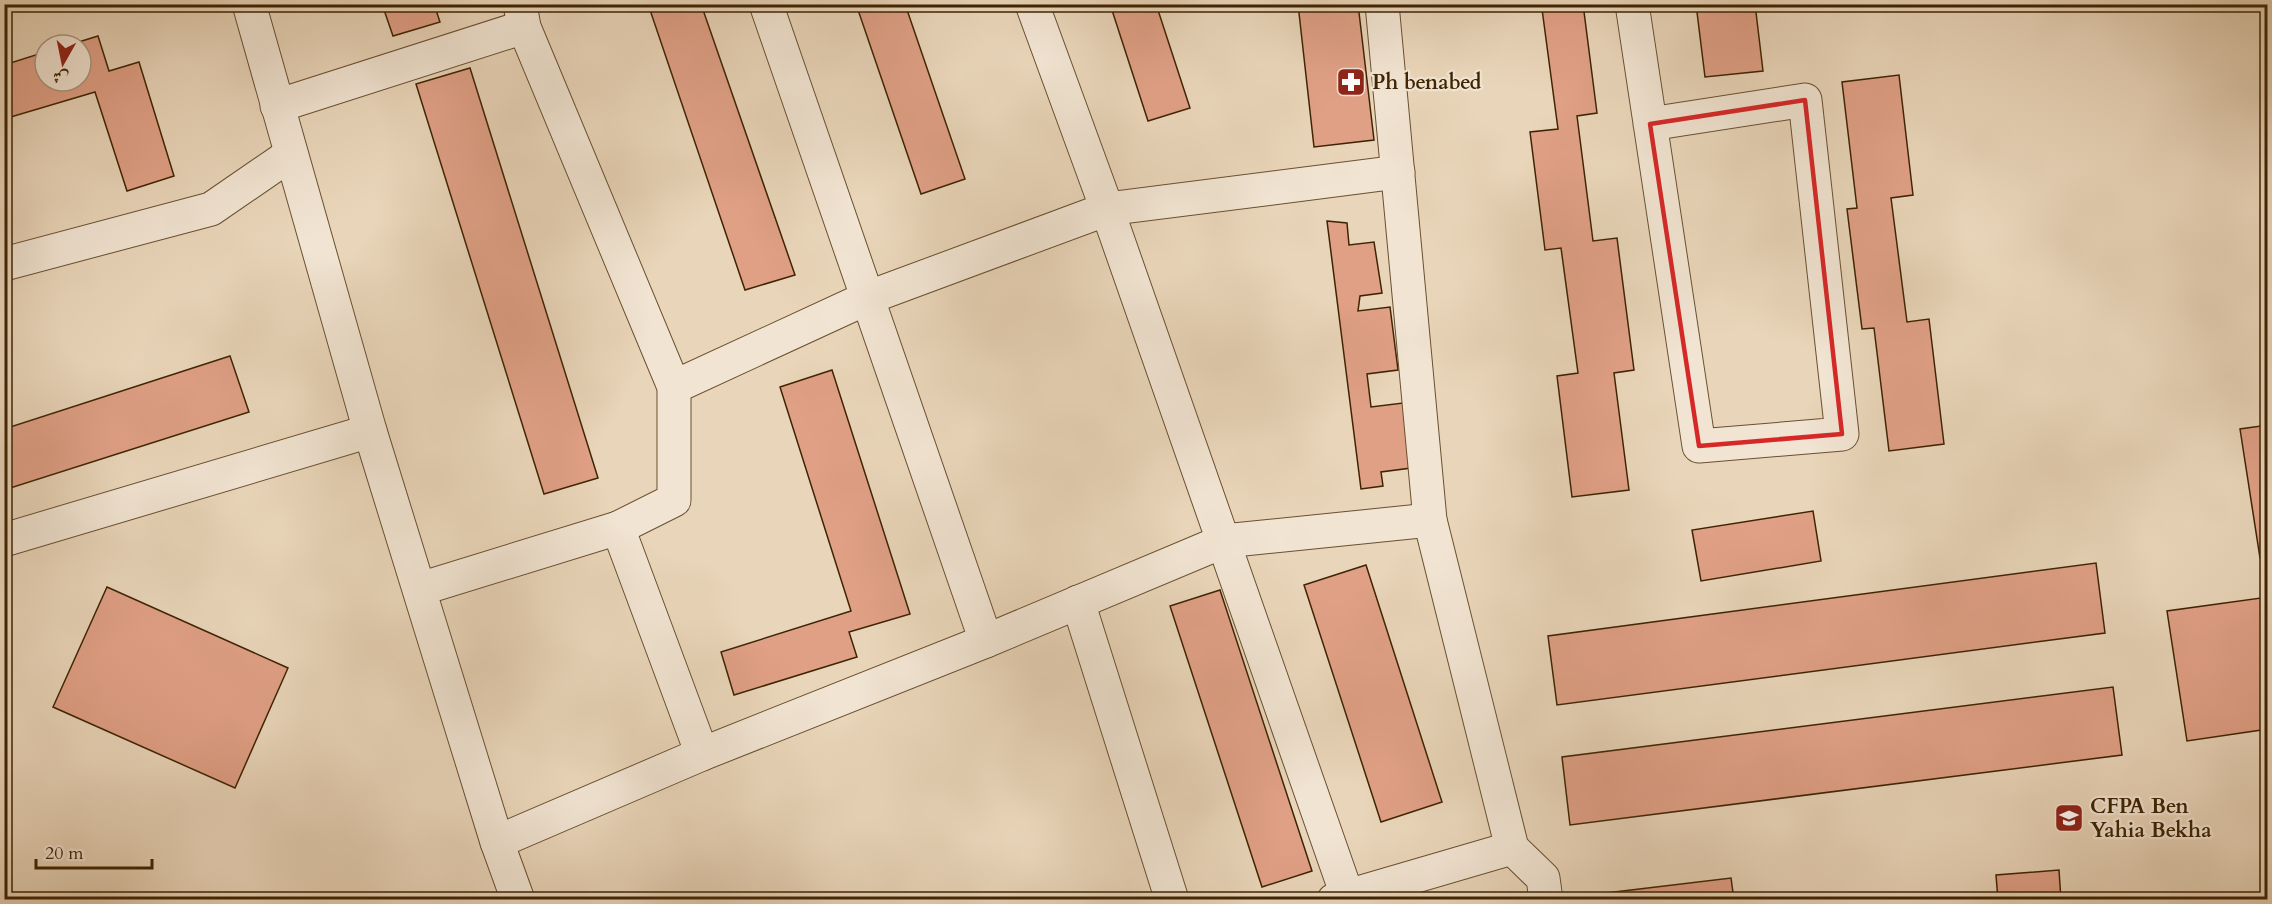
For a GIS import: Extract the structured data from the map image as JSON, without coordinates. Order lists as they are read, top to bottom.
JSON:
{
  "places": {
    "pharmacy": ["Ph benabed"],
    "school or university": ["CFPA Ben Yahia Bekha"]
  },
  "scale_bar": "20 m",
  "north": "bottom"
}
